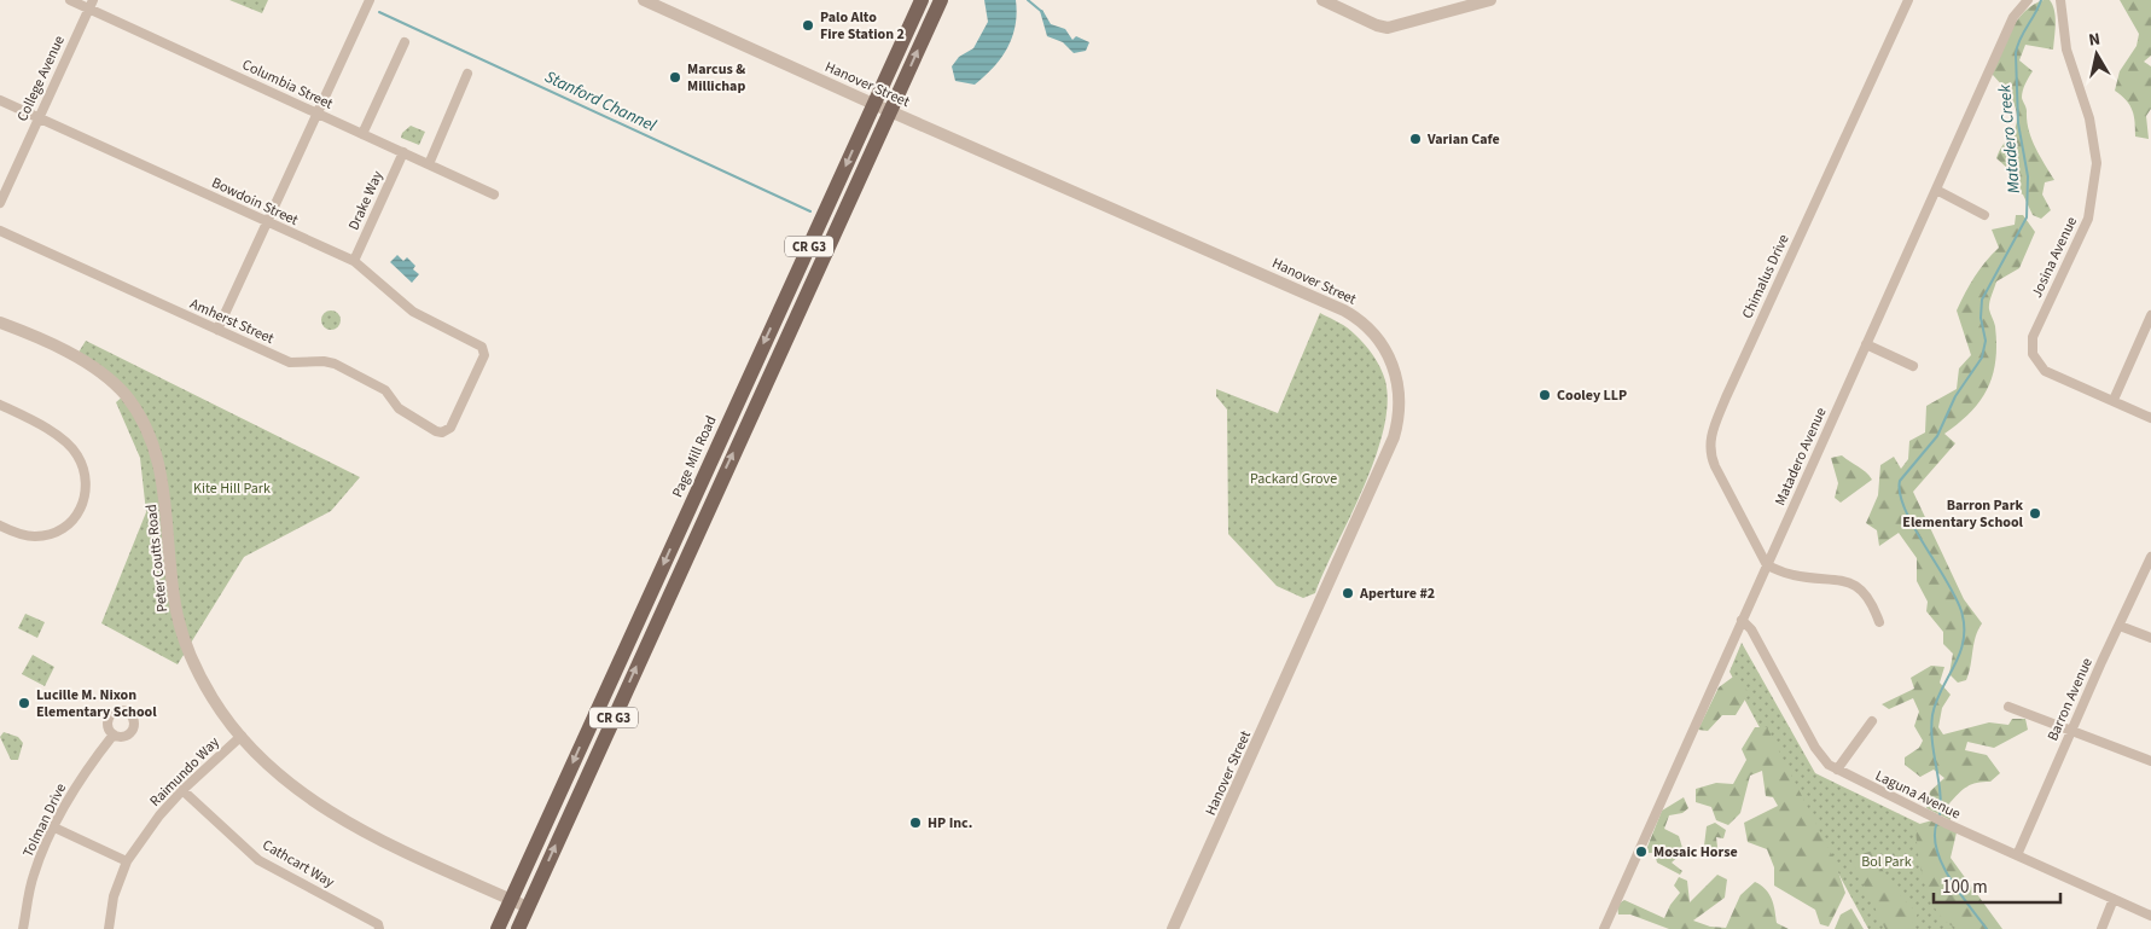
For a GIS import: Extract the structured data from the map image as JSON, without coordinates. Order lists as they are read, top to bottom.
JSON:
{
  "streets": {
    "main road": ["CR G3", "Page Mill Road"],
    "street": [
      "College Avenue",
      "Columbia Street",
      "Hanover Street",
      "Drake Way",
      "Bowdoin Street",
      "Josina Avenue",
      "Chimalus Drive",
      "Amherst Street",
      "Matadero Avenue",
      "Peter Coutts Road",
      "Barron Avenue",
      "Raimundo Way",
      "Laguna Avenue",
      "Tolman Drive",
      "Cathcart Way"
    ]
  },
  "crossings": [
    ["College Avenue", "Columbia Street"],
    ["College Avenue", "Bowdoin Street"],
    ["Columbia Street", "Drake Way"],
    ["Hanover Street", "CR G3"],
    ["Hanover Street", "Page Mill Road"],
    ["Drake Way", "Bowdoin Street"],
    ["Bowdoin Street", "Amherst Street"],
    ["CR G3", "Peter Coutts Road"],
    ["Chimalus Drive", "Matadero Avenue"],
    ["Page Mill Road", "Peter Coutts Road"],
    ["Matadero Avenue", "Laguna Avenue"],
    ["Peter Coutts Road", "Raimundo Way"],
    ["Barron Avenue", "Laguna Avenue"],
    ["Raimundo Way", "Cathcart Way"]
  ],
  "water": ["Stanford Channel", "Matadero Creek"],
  "parks": ["Packard Grove", "Kite Hill Park", "Bol Park"],
  "places": [
    "Palo Alto Fire Station 2",
    "Marcus & Millichap",
    "Varian Cafe",
    "Cooley LLP",
    "Barron Park Elementary School",
    "Aperture #2",
    "Lucille M. Nixon Elementary School",
    "HP Inc.",
    "Mosaic Horse"
  ],
  "scale_bar": "100 m",
  "north": "top"
}
